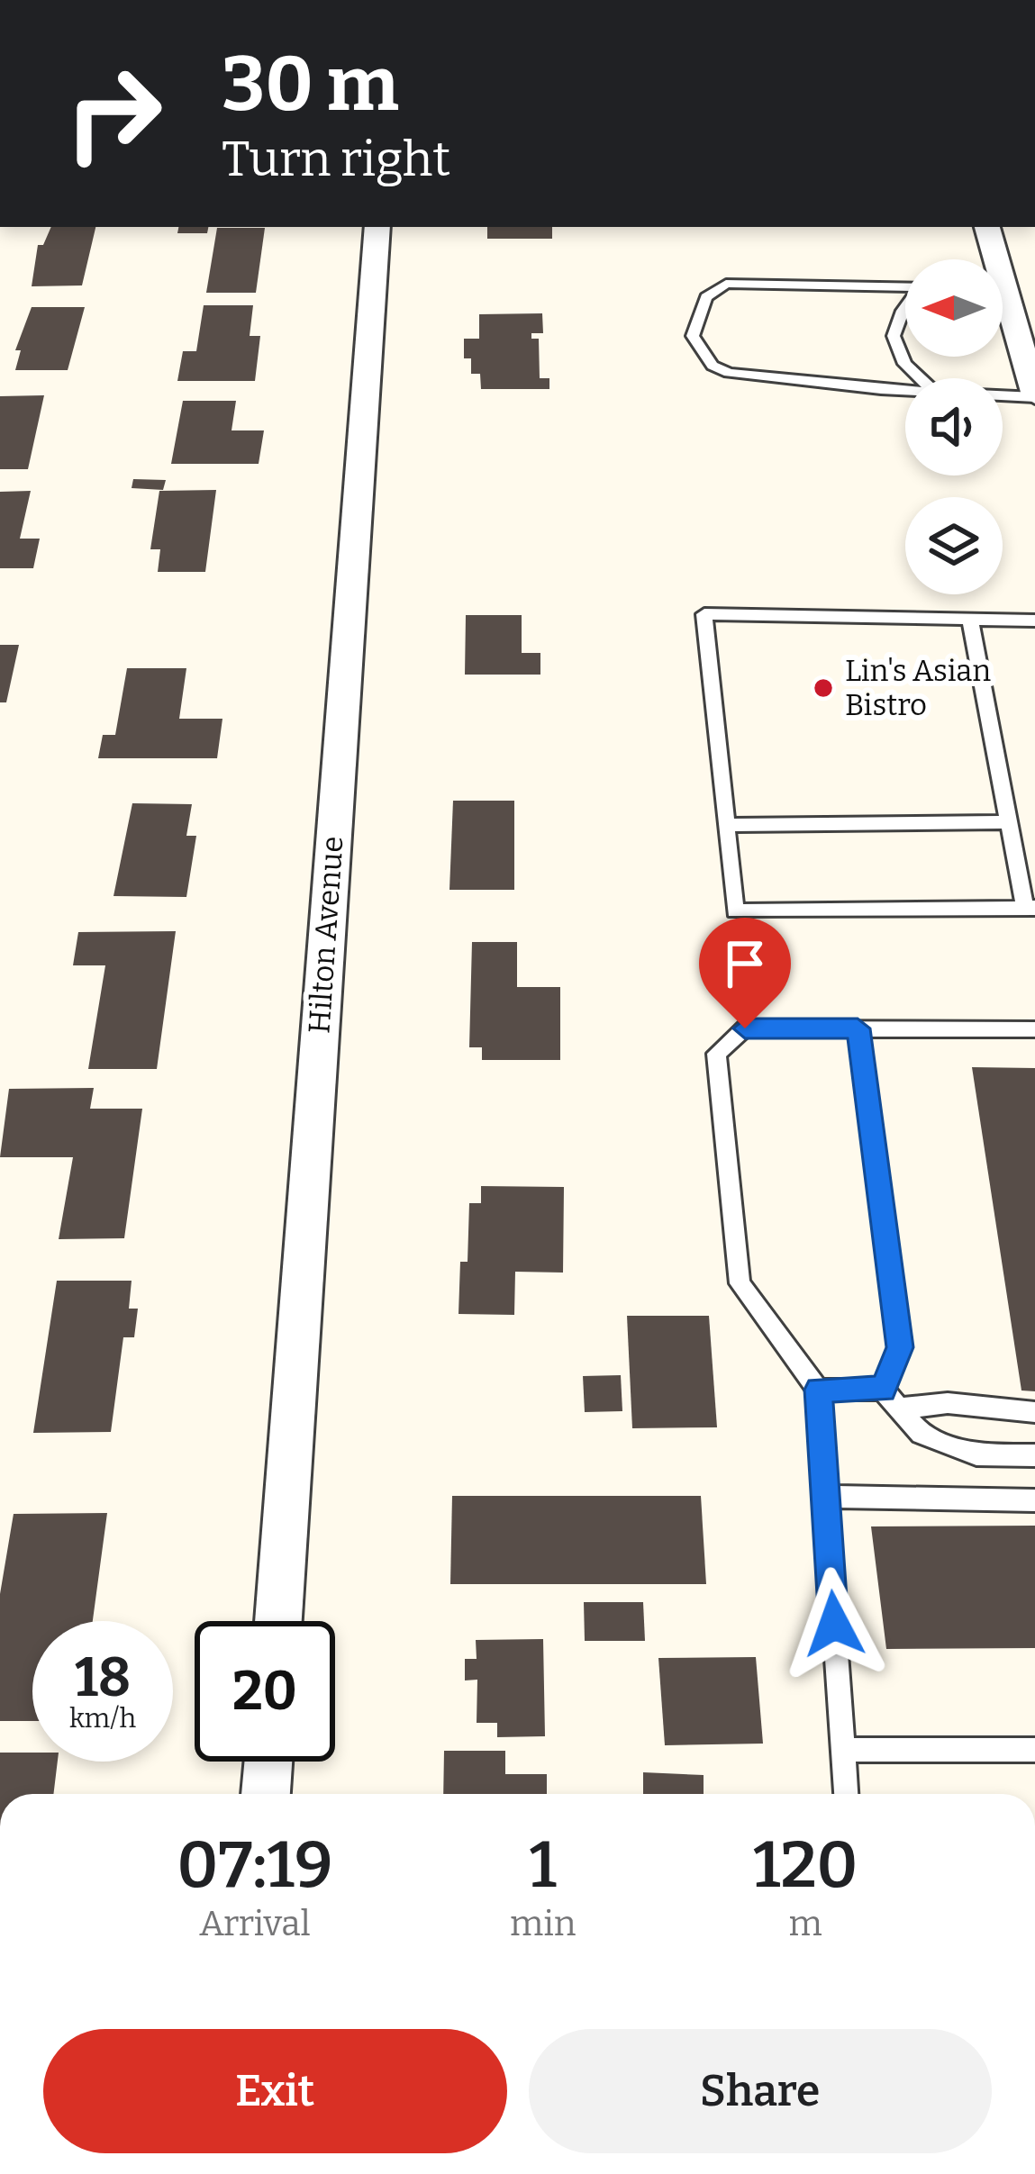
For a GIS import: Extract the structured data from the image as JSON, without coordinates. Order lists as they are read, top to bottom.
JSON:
{
  "streets": {
    "street": ["Hilton Avenue"]
  },
  "places": ["Lin's Asian Bistro"],
  "north": "left",
  "page": {
    "turn": ["30 m", "Turn right"],
    "speed": "18 km/h",
    "limit": "20",
    "eta": [
      "07:19",
      "Arrival",
      "1",
      "min",
      "120",
      "m"
    ],
    "buttons": ["Exit", "Share"]
  }
}
